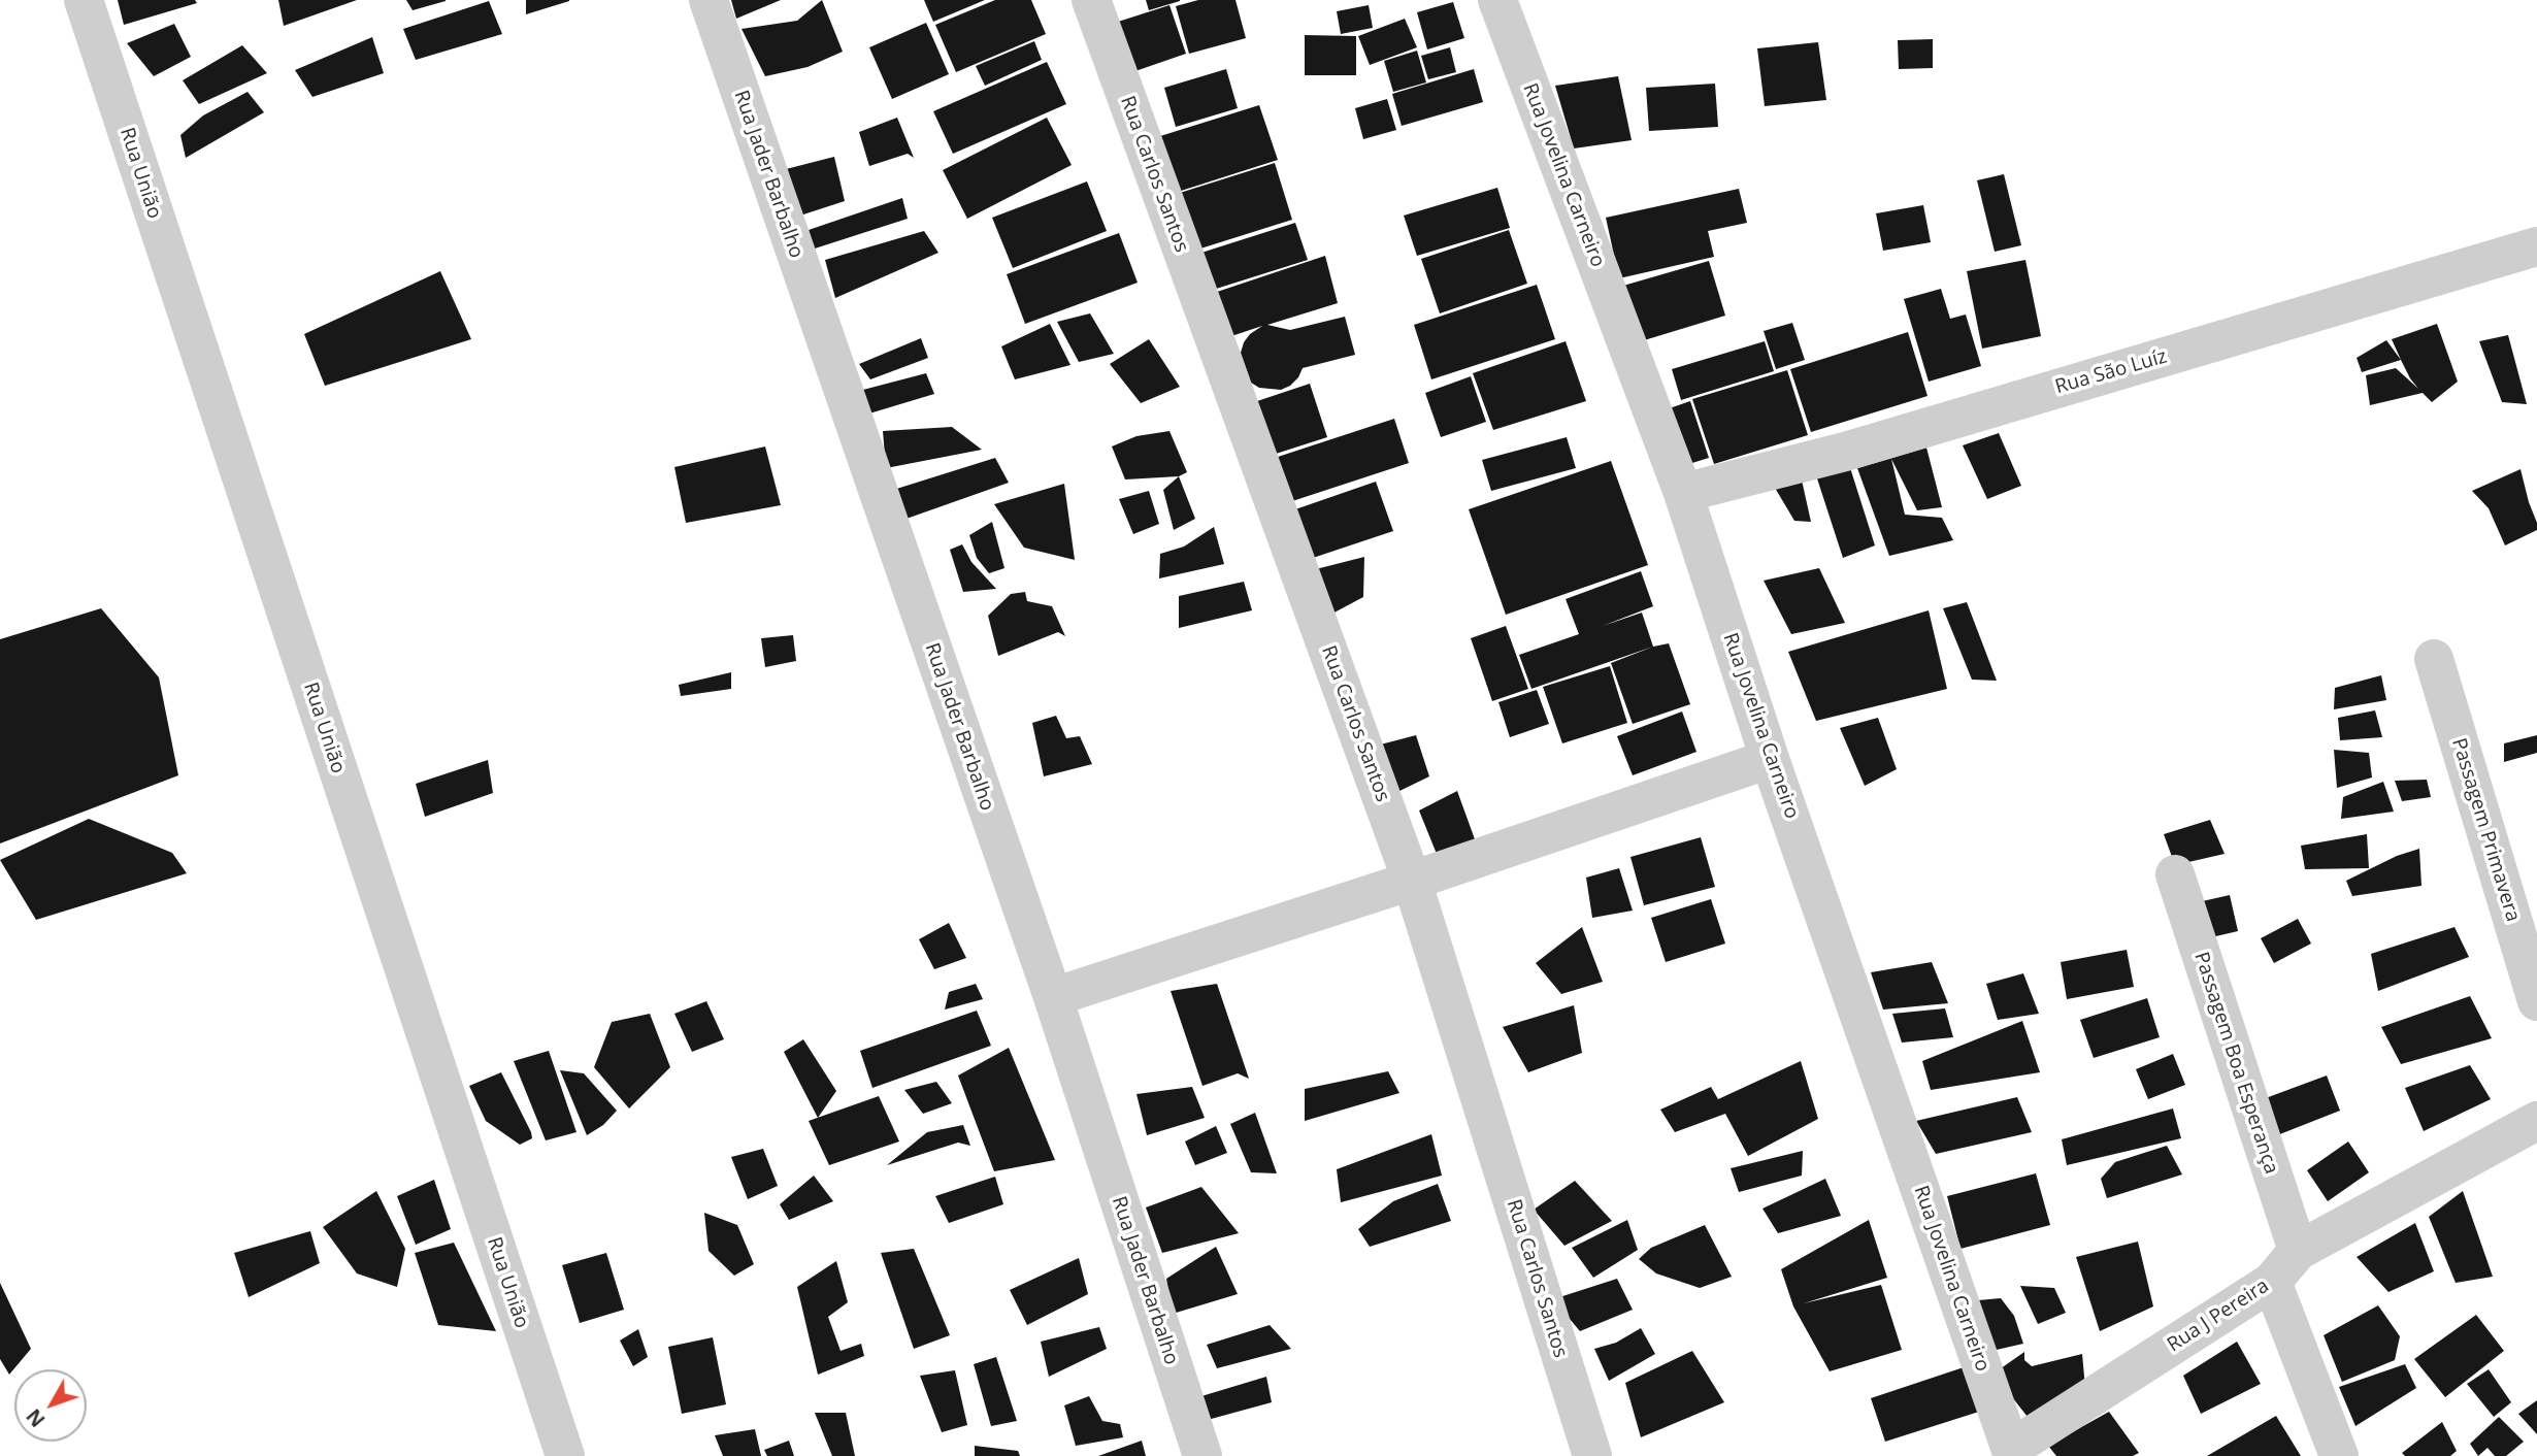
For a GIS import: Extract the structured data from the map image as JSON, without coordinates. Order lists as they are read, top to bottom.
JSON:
{
  "streets": {
    "street": [
      "Rua União",
      "Rua Jader Barbalho",
      "Rua Carlos Santos",
      "Rua Jovelina Carneiro",
      "Rua São Luíz",
      "Passagem Primavera",
      "Passagem Boa Esperança",
      "Rua J Pereira"
    ]
  },
  "crossings": [
    ["Rua Jovelina Carneiro", "Rua São Luíz"],
    ["Rua Jovelina Carneiro", "Rua J Pereira"],
    ["Passagem Boa Esperança", "Rua J Pereira"]
  ],
  "north": "bottom left"
}
